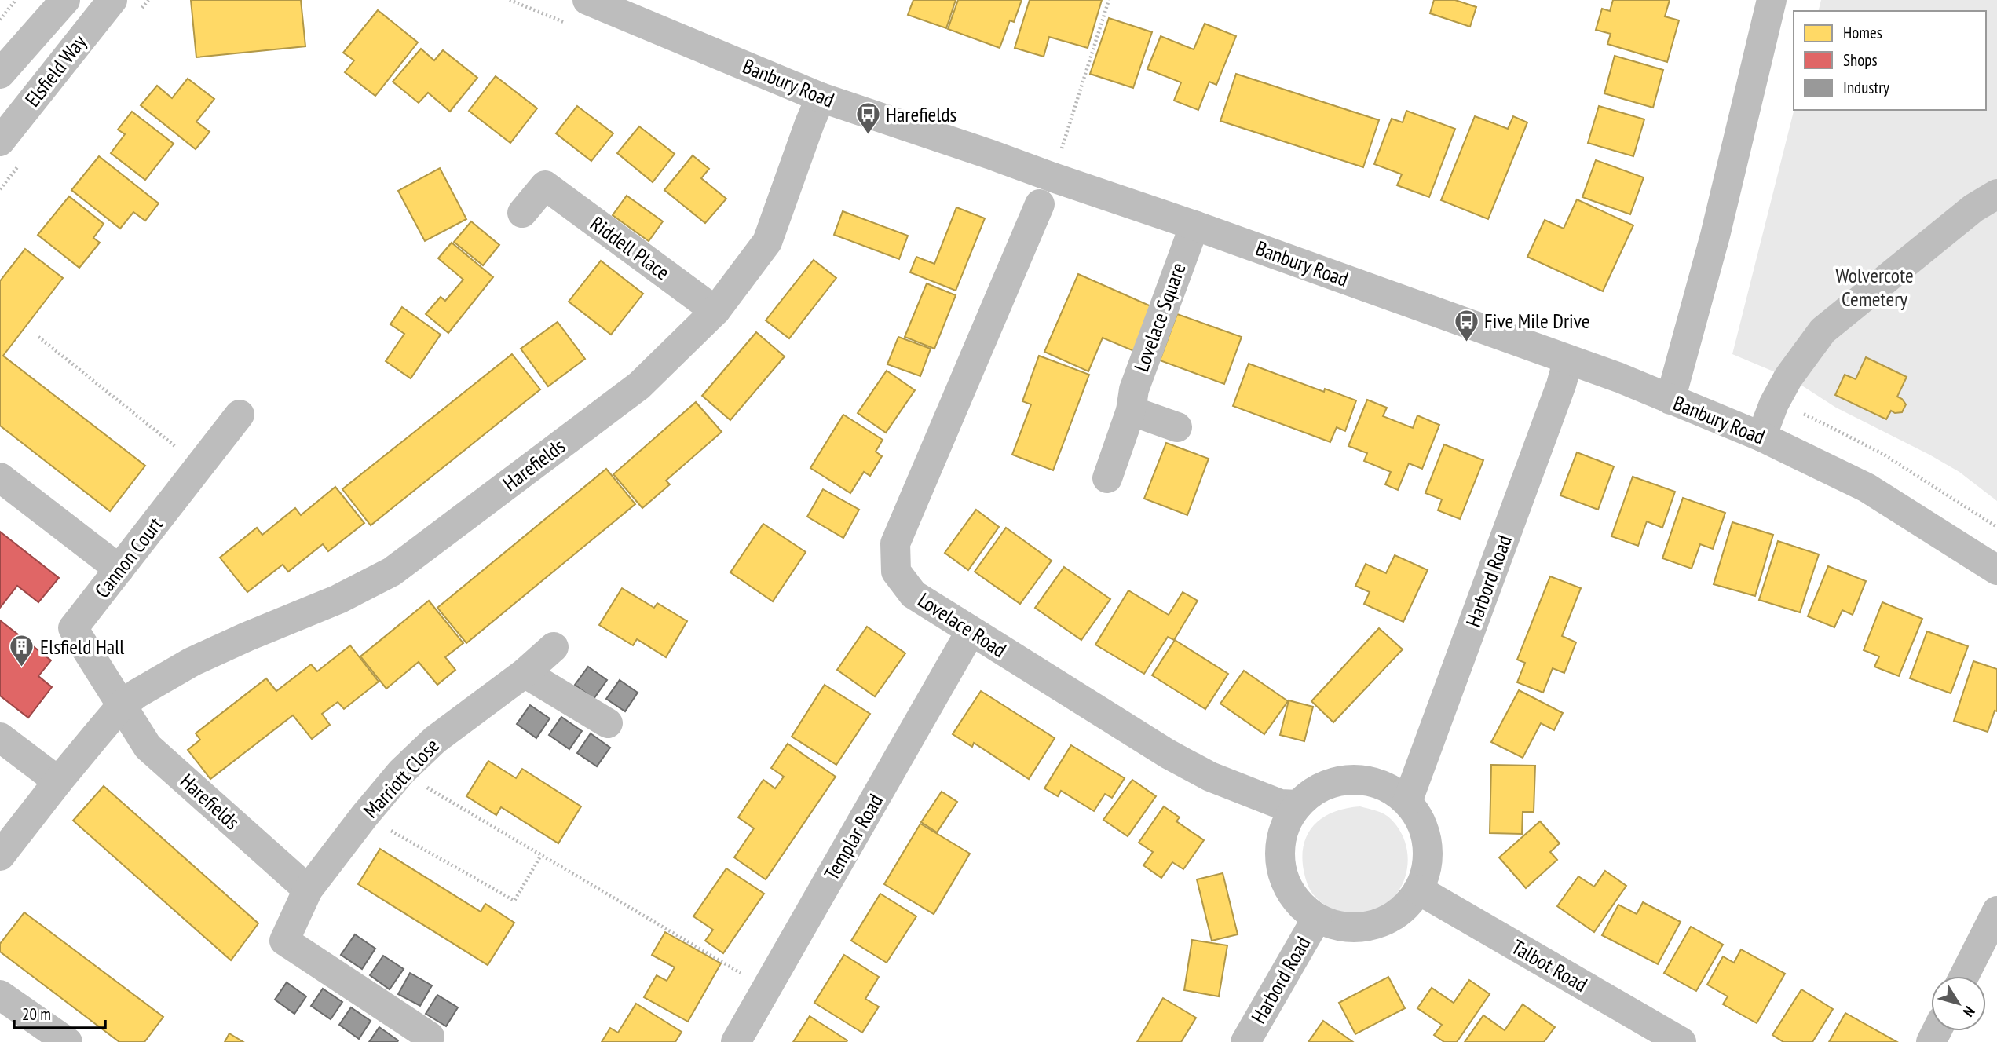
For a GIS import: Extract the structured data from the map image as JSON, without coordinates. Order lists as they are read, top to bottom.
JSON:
{
  "streets": {
    "main road": [
      "Elsfield Way",
      "Banbury Road",
      "Riddell Place",
      "Lovelace Square",
      "Harefields",
      "Cannon Court",
      "Harbord Road",
      "Lovelace Road",
      "Marriott Close",
      "Templar Road",
      "Talbot Road"
    ]
  },
  "crossings": [
    ["Banbury Road", "Lovelace Square"],
    ["Banbury Road", "Harefields"],
    ["Banbury Road", "Harbord Road"],
    ["Riddell Place", "Harefields"],
    ["Harefields", "Cannon Court"],
    ["Harefields", "Marriott Close"],
    ["Harbord Road", "Lovelace Road"],
    ["Harbord Road", "Talbot Road"],
    ["Lovelace Road", "Templar Road"],
    ["Lovelace Road", "Talbot Road"]
  ],
  "parks": ["Wolvercote Cemetery"],
  "places": {
    "bus stop": ["Harefields", "Five Mile Drive"],
    "building": ["Elsfield Hall"]
  },
  "legend": ["Homes", "Shops", "Industry"],
  "scale_bar": "20 m",
  "north": "bottom right"
}
